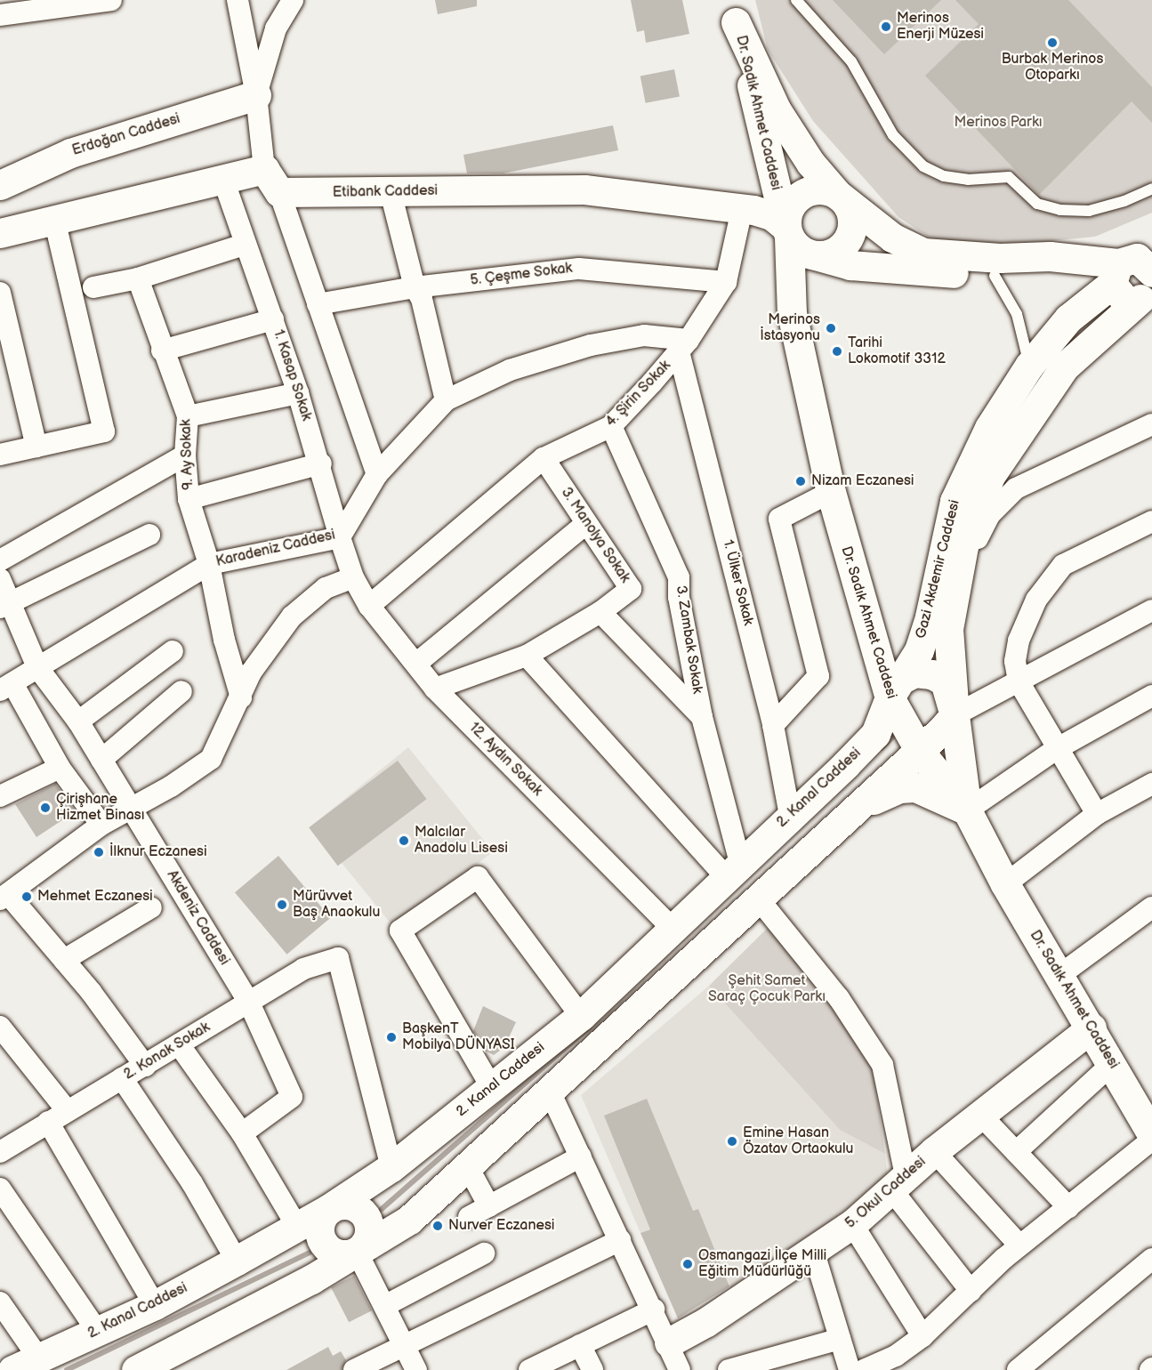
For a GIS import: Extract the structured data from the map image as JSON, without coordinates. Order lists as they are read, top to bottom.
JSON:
{
  "streets": {
    "main road": [
      "Dr. Sadık Ahmet Caddesi",
      "Erdoğan Caddesi",
      "Etibank Caddesi",
      "Gazi Akdemir Caddesi",
      "2. Kanal Caddesi",
      "5. Okul Caddesi"
    ],
    "street": [
      "5. Çeşme Sokak",
      "1. Kasap Sokak",
      "4. Şirin Sokak",
      "9. Ay Sokak",
      "3. Manolya Sokak",
      "Karadeniz Caddesi",
      "1. Ülker Sokak",
      "3. Zambak Sokak",
      "12. Aydın Sokak",
      "Akdeniz Caddesi",
      "2. Konak Sokak"
    ]
  },
  "crossings": [
    ["Dr. Sadık Ahmet Caddesi", "Etibank Caddesi"],
    ["Dr. Sadık Ahmet Caddesi", "Gazi Akdemir Caddesi"],
    ["Dr. Sadık Ahmet Caddesi", "2. Kanal Caddesi"],
    ["Dr. Sadık Ahmet Caddesi", "5. Okul Caddesi"],
    ["Etibank Caddesi", "1. Kasap Sokak"],
    ["Etibank Caddesi", "4. Şirin Sokak"],
    ["5. Çeşme Sokak", "4. Şirin Sokak"],
    ["1. Kasap Sokak", "Karadeniz Caddesi"],
    ["1. Kasap Sokak", "12. Aydın Sokak"],
    ["4. Şirin Sokak", "3. Manolya Sokak"],
    ["4. Şirin Sokak", "Karadeniz Caddesi"],
    ["4. Şirin Sokak", "1. Ülker Sokak"],
    ["4. Şirin Sokak", "3. Zambak Sokak"],
    ["4. Şirin Sokak", "12. Aydın Sokak"],
    ["9. Ay Sokak", "Karadeniz Caddesi"],
    ["3. Manolya Sokak", "12. Aydın Sokak"],
    ["Karadeniz Caddesi", "1. Ülker Sokak"],
    ["Karadeniz Caddesi", "Akdeniz Caddesi"],
    ["Gazi Akdemir Caddesi", "2. Kanal Caddesi"],
    ["1. Ülker Sokak", "2. Kanal Caddesi"],
    ["3. Zambak Sokak", "2. Kanal Caddesi"],
    ["12. Aydın Sokak", "2. Kanal Caddesi"],
    ["2. Kanal Caddesi", "2. Konak Sokak"],
    ["Akdeniz Caddesi", "2. Konak Sokak"]
  ],
  "parks": ["Merinos Parkı", "Şehit Samet Saraç Çocuk Parkı"],
  "places": [
    "Merinos Enerji Müzesi",
    "Burbak Merinos Otoparkı",
    "Merinos İstasyonu",
    "Tarihi Lokomotif 3312",
    "Nizam Eczanesi",
    "Çirişhane Hizmet Binası",
    "Malcılar Anadolu Lisesi",
    "İlknur Eczanesi",
    "Mehmet Eczanesi",
    "Mürüvvet Baş Anaokulu",
    "BaşkenT Mobilya DÜNYASI",
    "Emine Hasan Özatav Ortaokulu",
    "Nurver Eczanesi",
    "Osmangazi İlçe Milli Eğitim Müdürlüğü"
  ]
}
